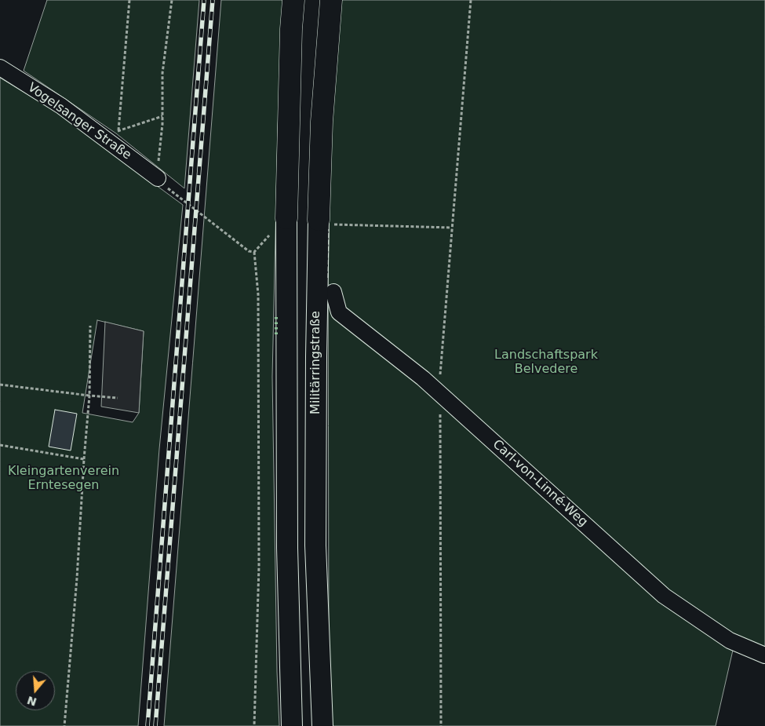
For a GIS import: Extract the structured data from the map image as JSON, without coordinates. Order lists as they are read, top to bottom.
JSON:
{
  "streets": {
    "highway": ["Militärringstraße"],
    "street": ["Vogelsanger Straße", "Carl-von-Linné-Weg"]
  },
  "parks": ["Landschaftspark Belvedere", "Kleingartenverein Erntesegen"],
  "north": "bottom"
}
